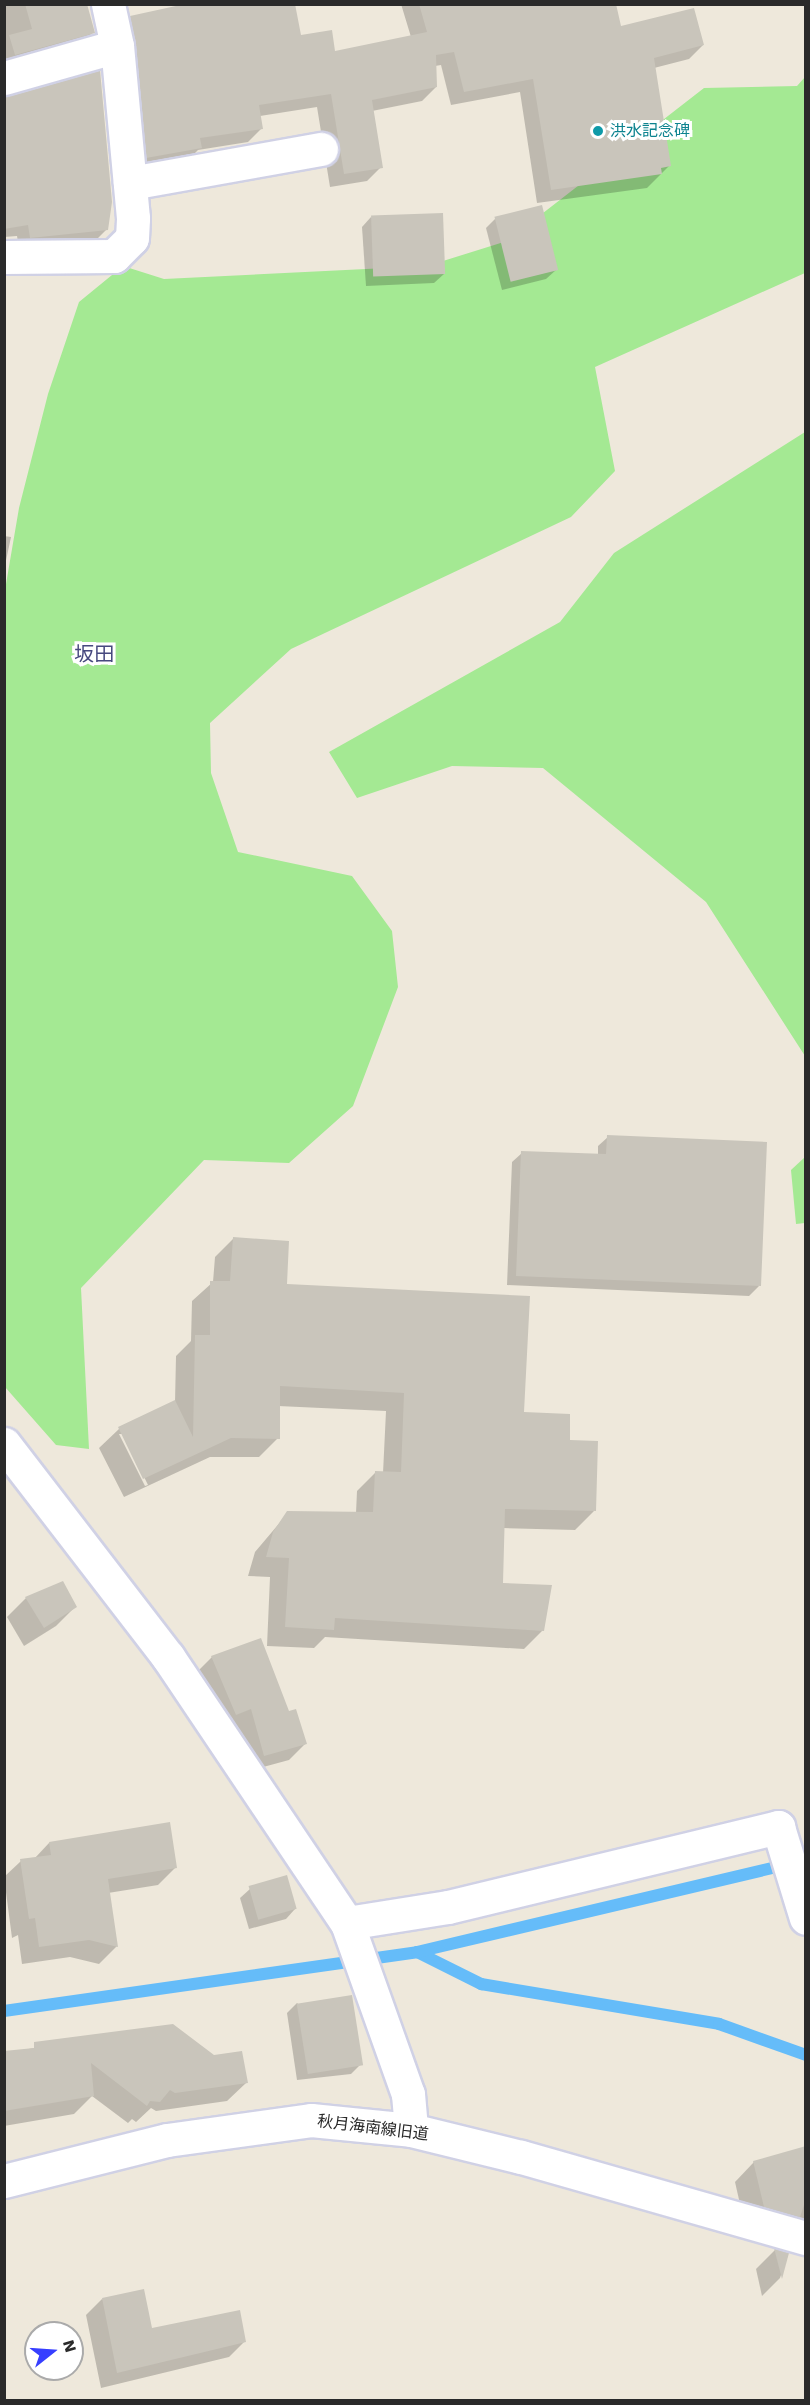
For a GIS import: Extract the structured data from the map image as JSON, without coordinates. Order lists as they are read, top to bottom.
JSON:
{
  "streets": {
    "street": ["秋月海南線旧道"]
  },
  "districts": ["坂田"],
  "places": ["洪水記念碑"],
  "north": "right"
}
